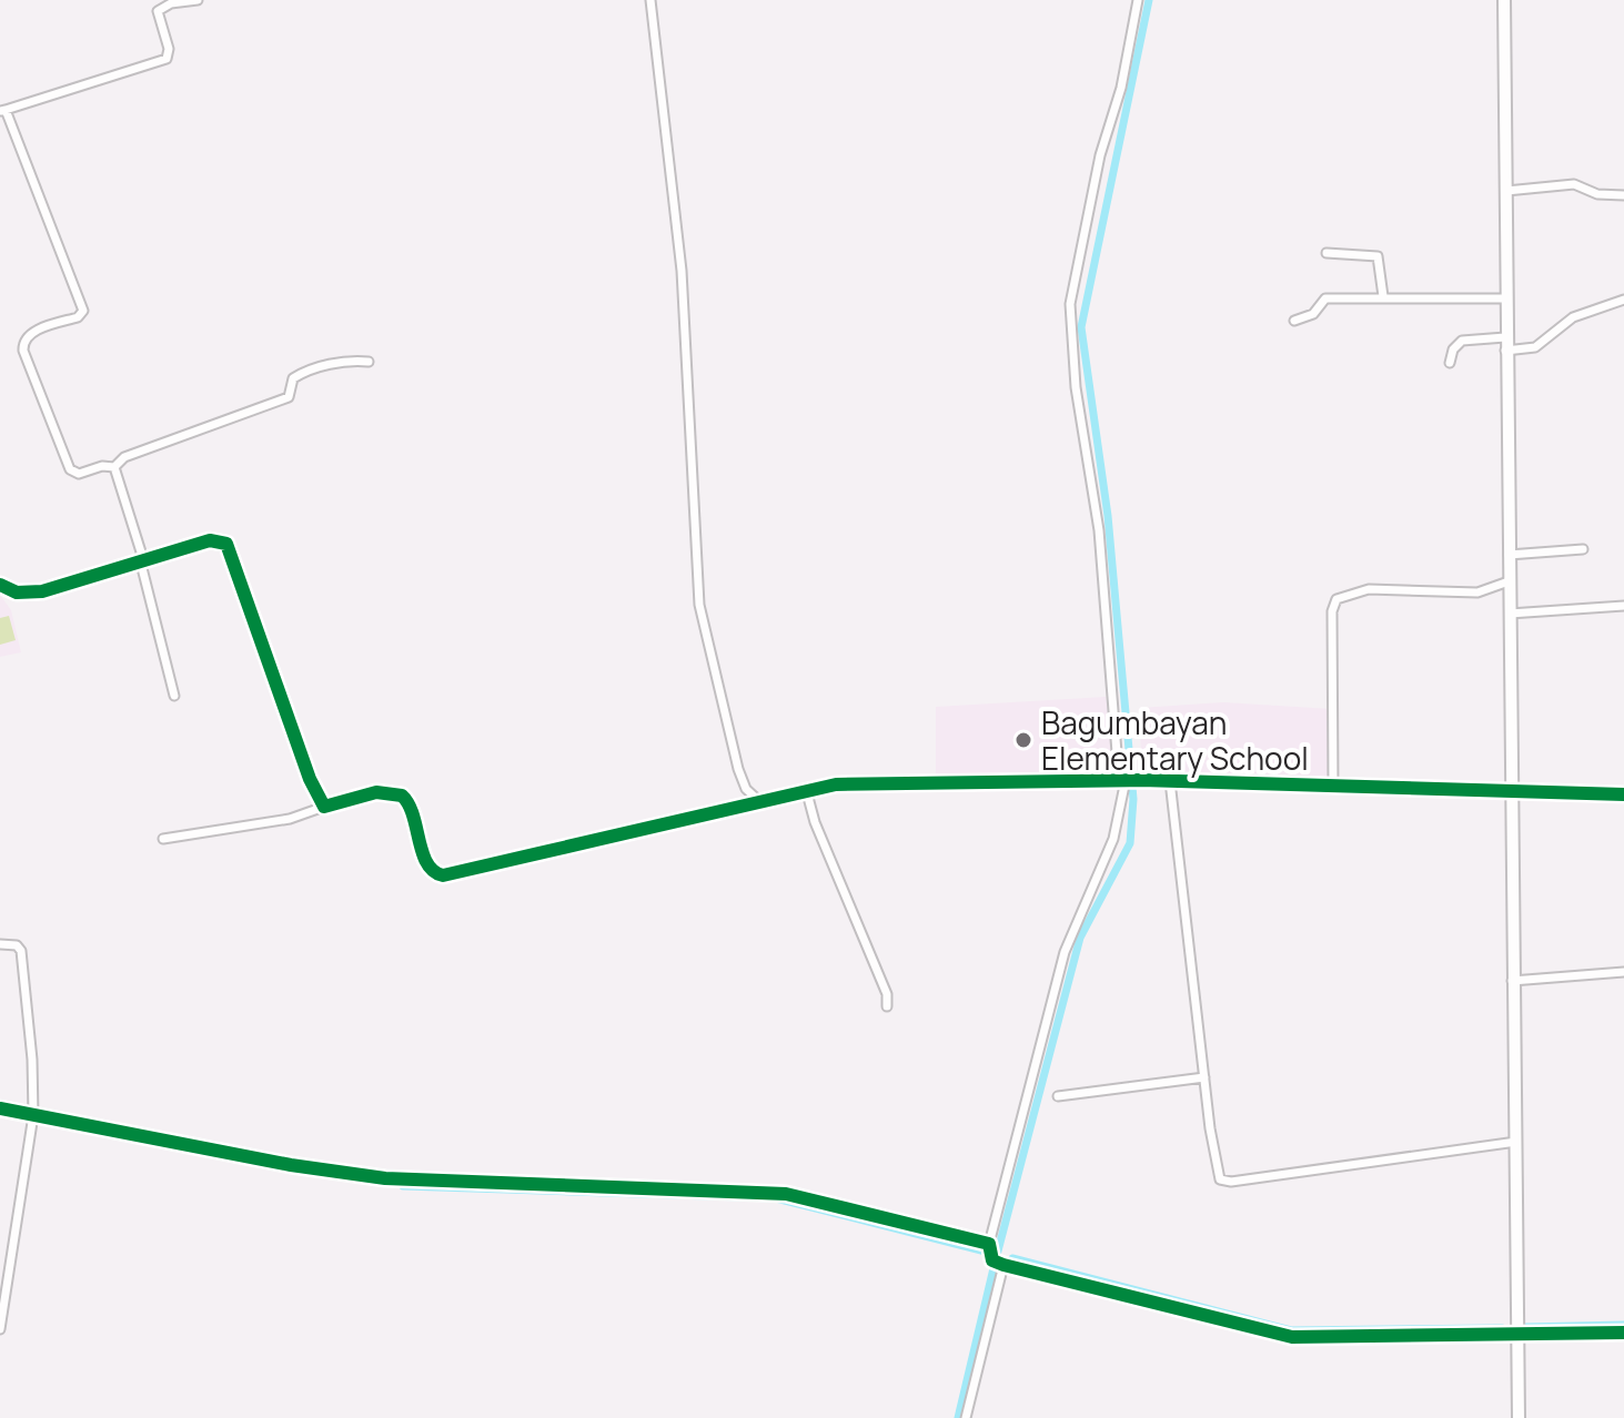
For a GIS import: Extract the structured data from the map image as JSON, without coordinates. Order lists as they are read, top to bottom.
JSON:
{
  "places": ["Bagumbayan Elementary School"]
}
